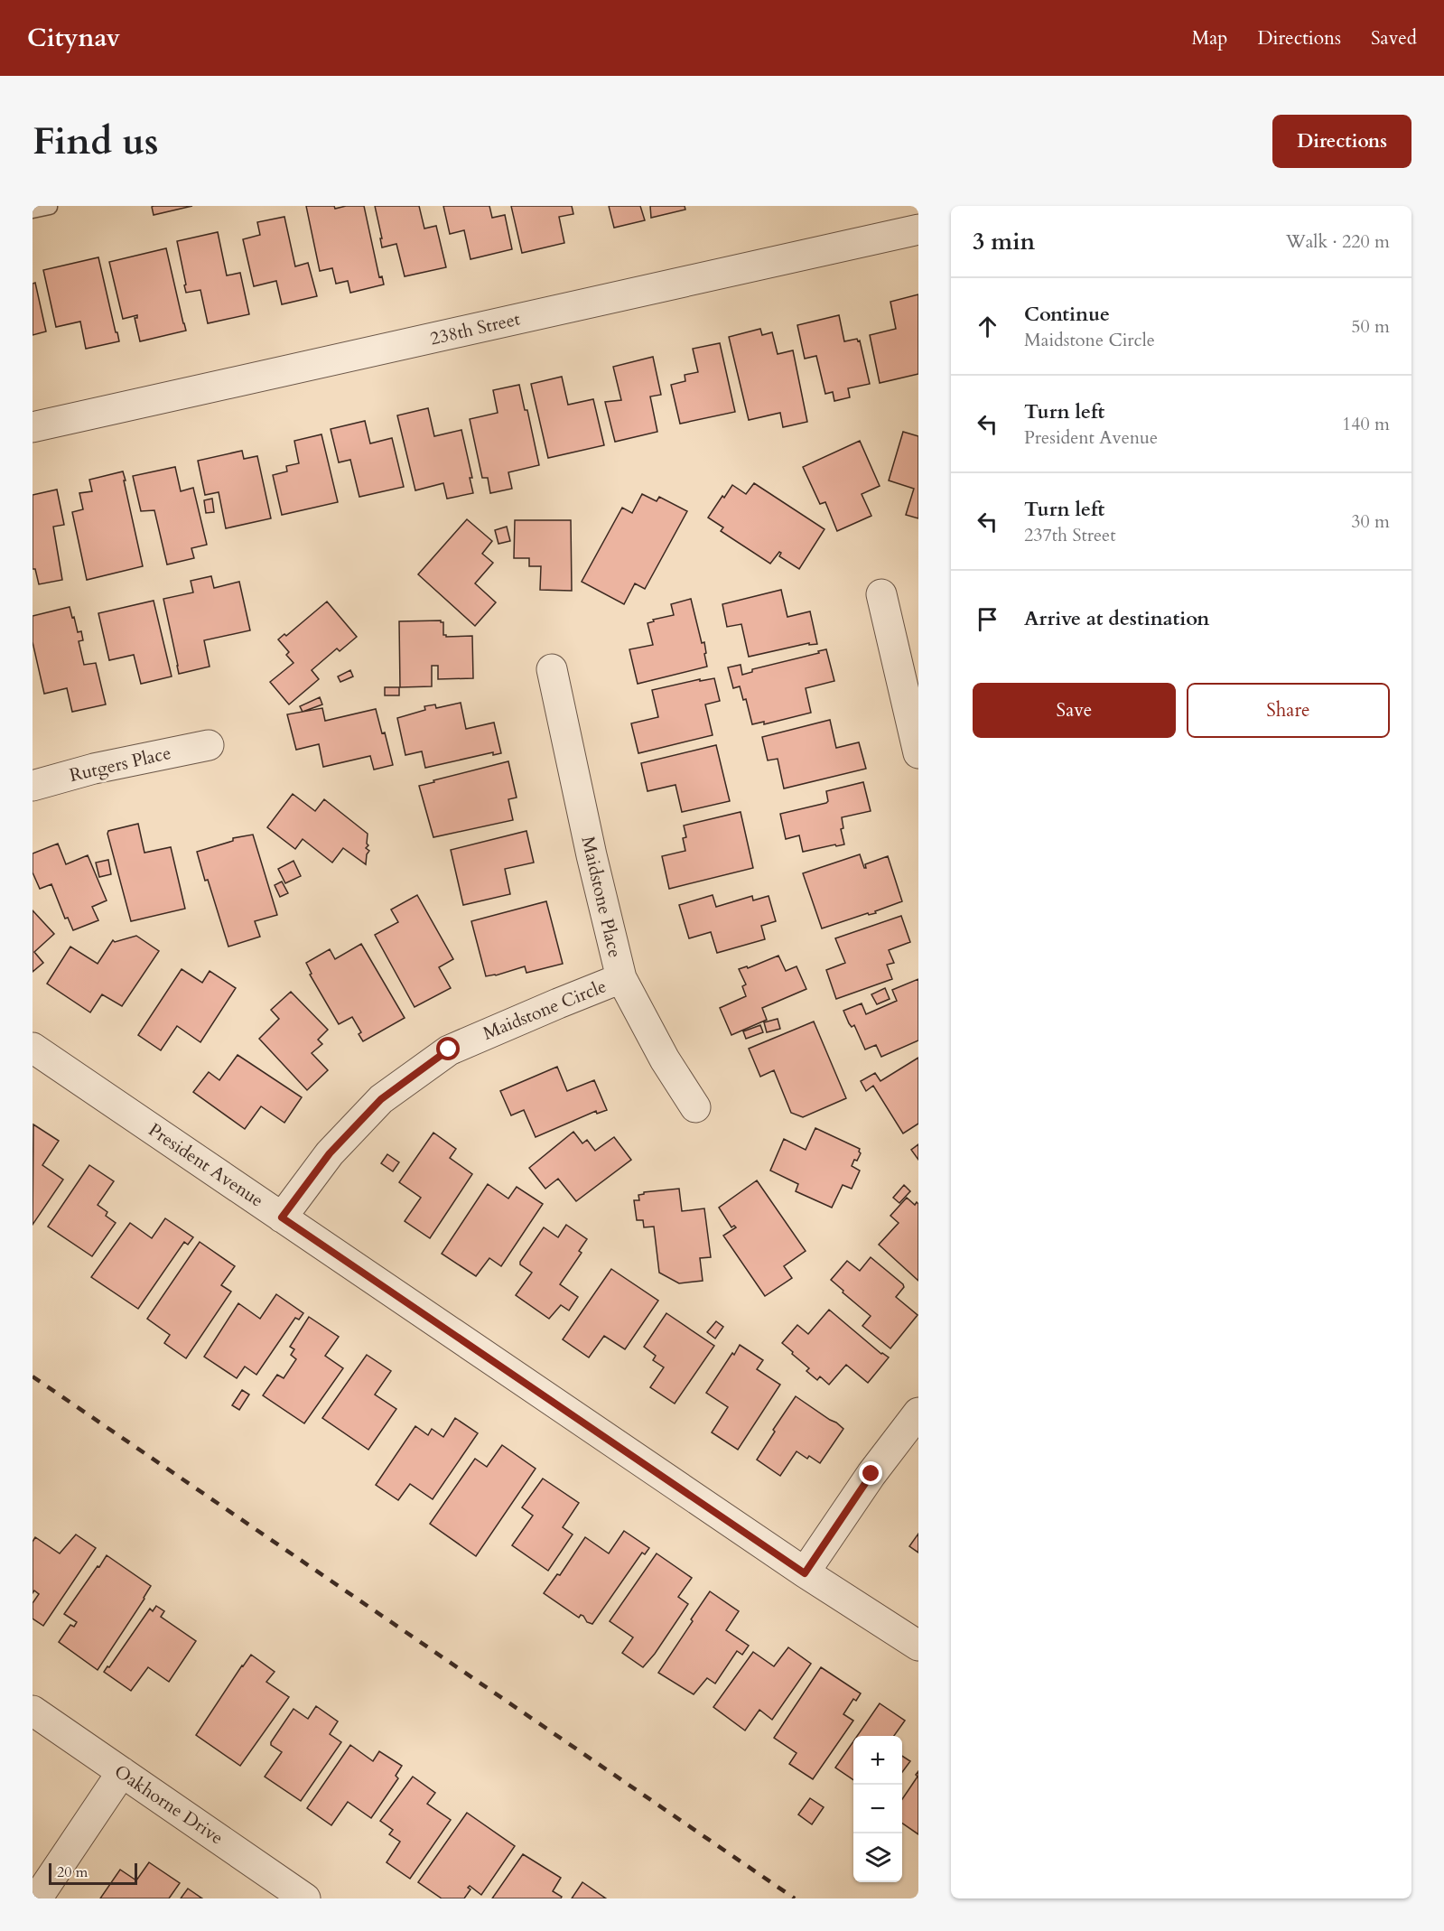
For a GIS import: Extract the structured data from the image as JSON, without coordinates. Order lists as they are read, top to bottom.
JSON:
{
  "streets": {
    "street": [
      "238th Street",
      "Rutgers Place",
      "Maidstone Place",
      "Maidstone Circle",
      "President Avenue",
      "Oakhorne Drive"
    ]
  },
  "crossings": [
    ["Maidstone Place", "Maidstone Circle"],
    ["Maidstone Circle", "President Avenue"]
  ],
  "scale_bar": "20 m",
  "page": {
    "header": "Citynav",
    "nav": ["Map", "Directions", "Saved"],
    "buttons": [
      "Directions",
      ["Save", "Share"]
    ],
    "title": "Find us",
    "heading": ["3 min", "Walk · 220 m"],
    "list": [
      ["Continue", "Maidstone Circle", "50 m"],
      ["Turn left", "President Avenue", "140 m"],
      ["Turn left", "237th Street", "30 m"],
      "Arrive at destination"
    ],
    "map_buttons": ["+", "−"],
    "scale": "20 m"
  }
}
